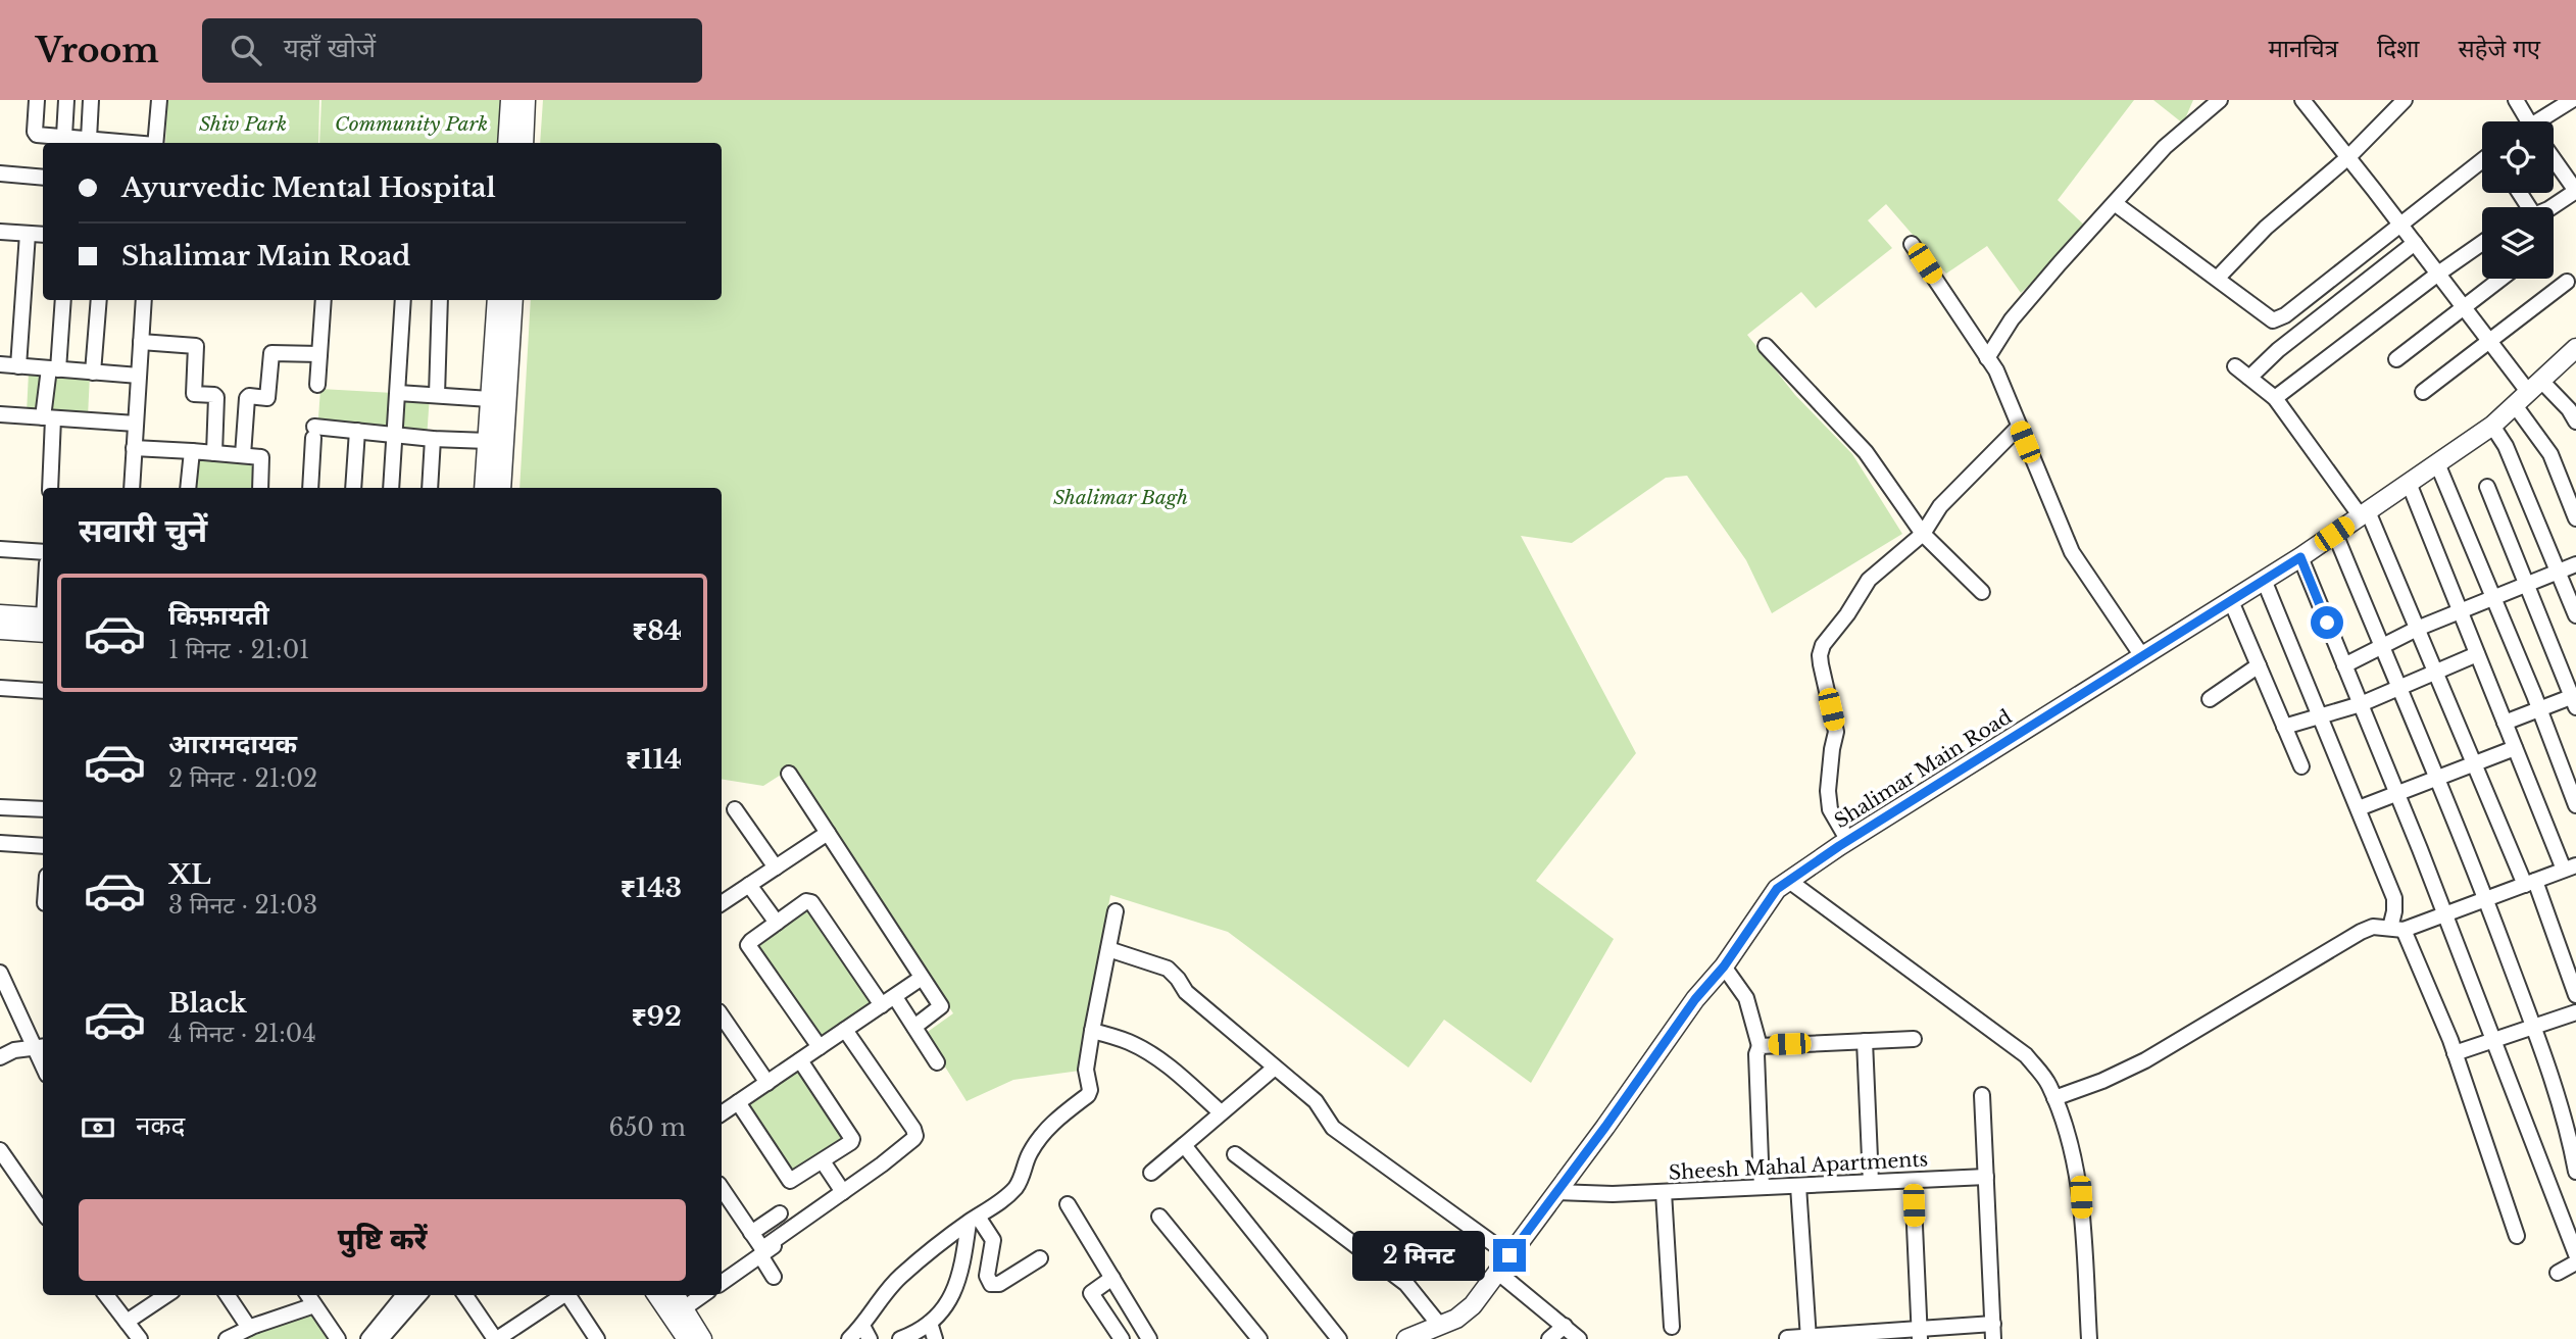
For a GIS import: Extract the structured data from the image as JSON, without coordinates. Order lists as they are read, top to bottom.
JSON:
{
  "streets": {
    "street": ["Shalimar Main Road", "Sheesh Mahal Apartments"]
  },
  "crossings": [
    ["Shalimar Main Road", "Sheesh Mahal Apartments"]
  ],
  "parks": ["Shiv Park", "Community Park", "Shalimar Bagh"],
  "page": {
    "header": "Vroom",
    "search": "यहाँ खोजें",
    "nav": ["मानचित्र", "दिशा", "सहेजे गए"],
    "banner": ["Ayurvedic Mental Hospital", "Shalimar Main Road"],
    "heading": "सवारी चुनें",
    "list": [
      {
        "name": "किफ़ायती",
        "note": "1 मिनट · 21:01",
        "value": "₹84"
      },
      {
        "name": "आरामदायक",
        "note": "2 मिनट · 21:02",
        "value": "₹114"
      },
      {
        "name": "XL",
        "note": "3 मिनट · 21:03",
        "value": "₹143"
      },
      {
        "name": "Black",
        "note": "4 मिनट · 21:04",
        "value": "₹92"
      }
    ],
    "pay": ["नकद", "650 m"],
    "buttons": "पुष्टि करें",
    "bubble": "2 मिनट"
  }
}
